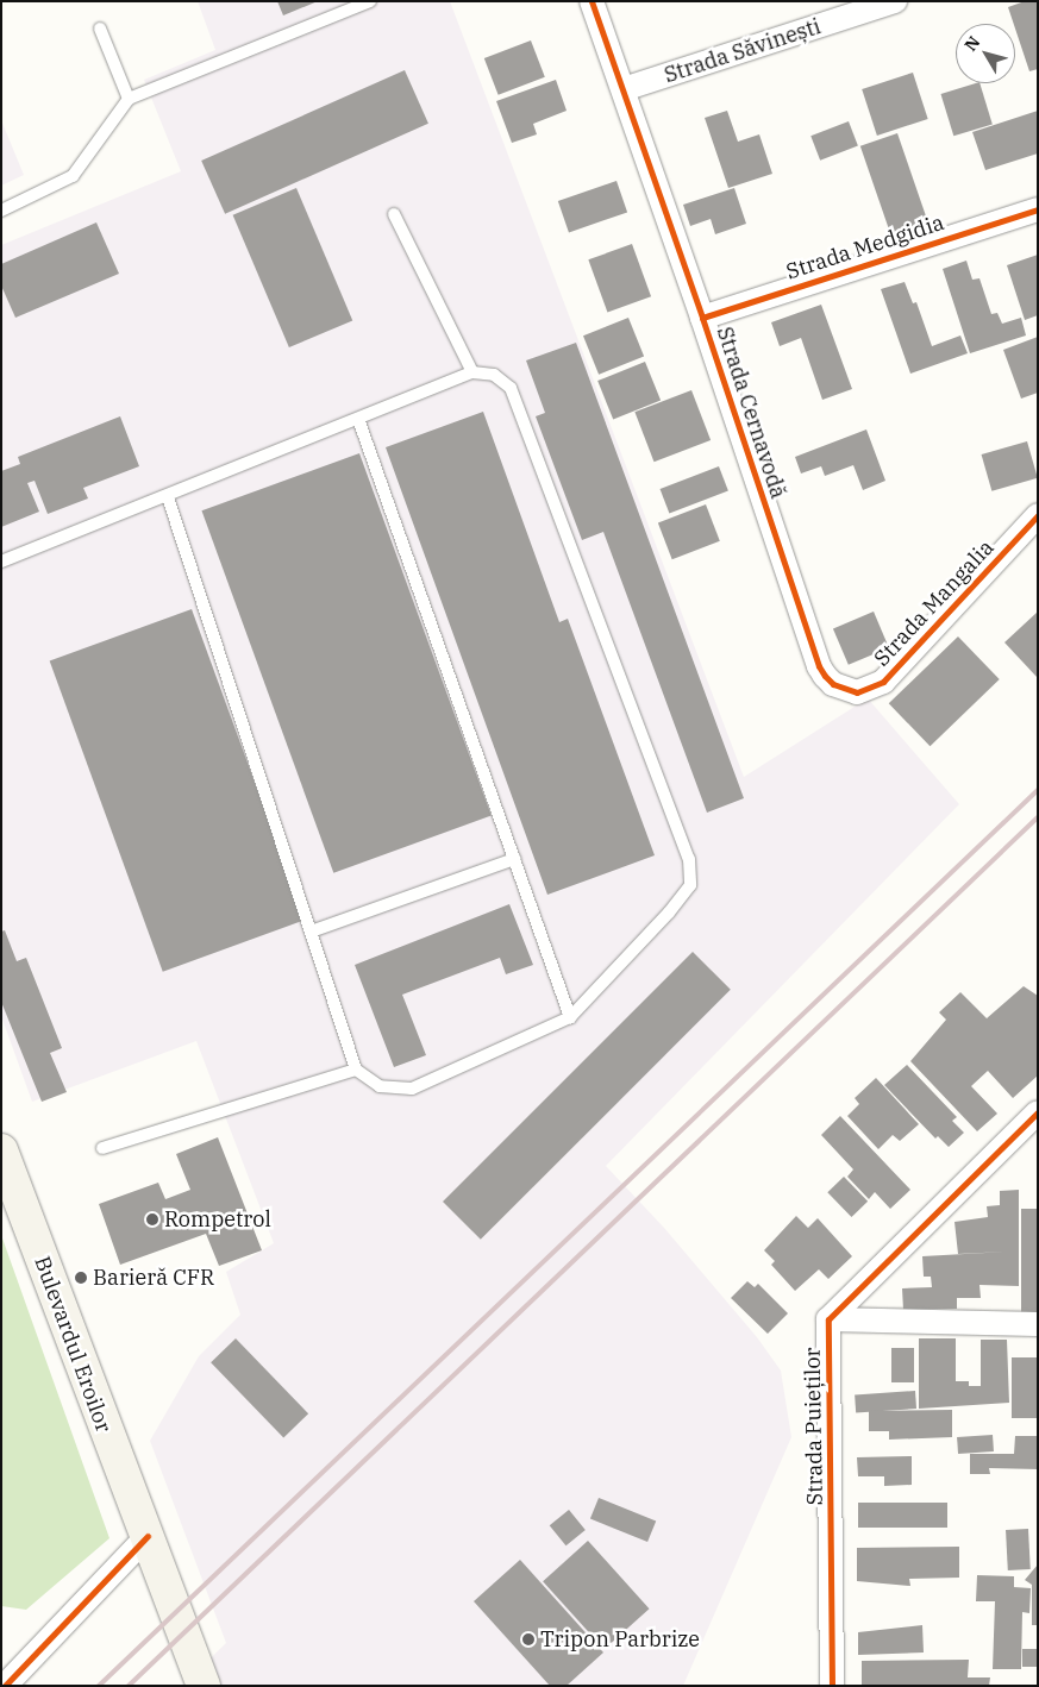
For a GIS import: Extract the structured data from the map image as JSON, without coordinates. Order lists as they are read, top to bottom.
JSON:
{
  "streets": {
    "main road": ["Bulevardul Eroilor"],
    "street": [
      "Strada Săvinești",
      "Strada Medgidia",
      "Strada Cernavodă",
      "Strada Mangalia",
      "Strada Puieților"
    ]
  },
  "crossings": [
    ["Strada Săvinești", "Strada Cernavodă"],
    ["Strada Medgidia", "Strada Cernavodă"],
    ["Strada Cernavodă", "Strada Mangalia"]
  ],
  "places": ["Rompetrol", "Barieră CFR", "Tripon Parbrize"],
  "north": "top left"
}
